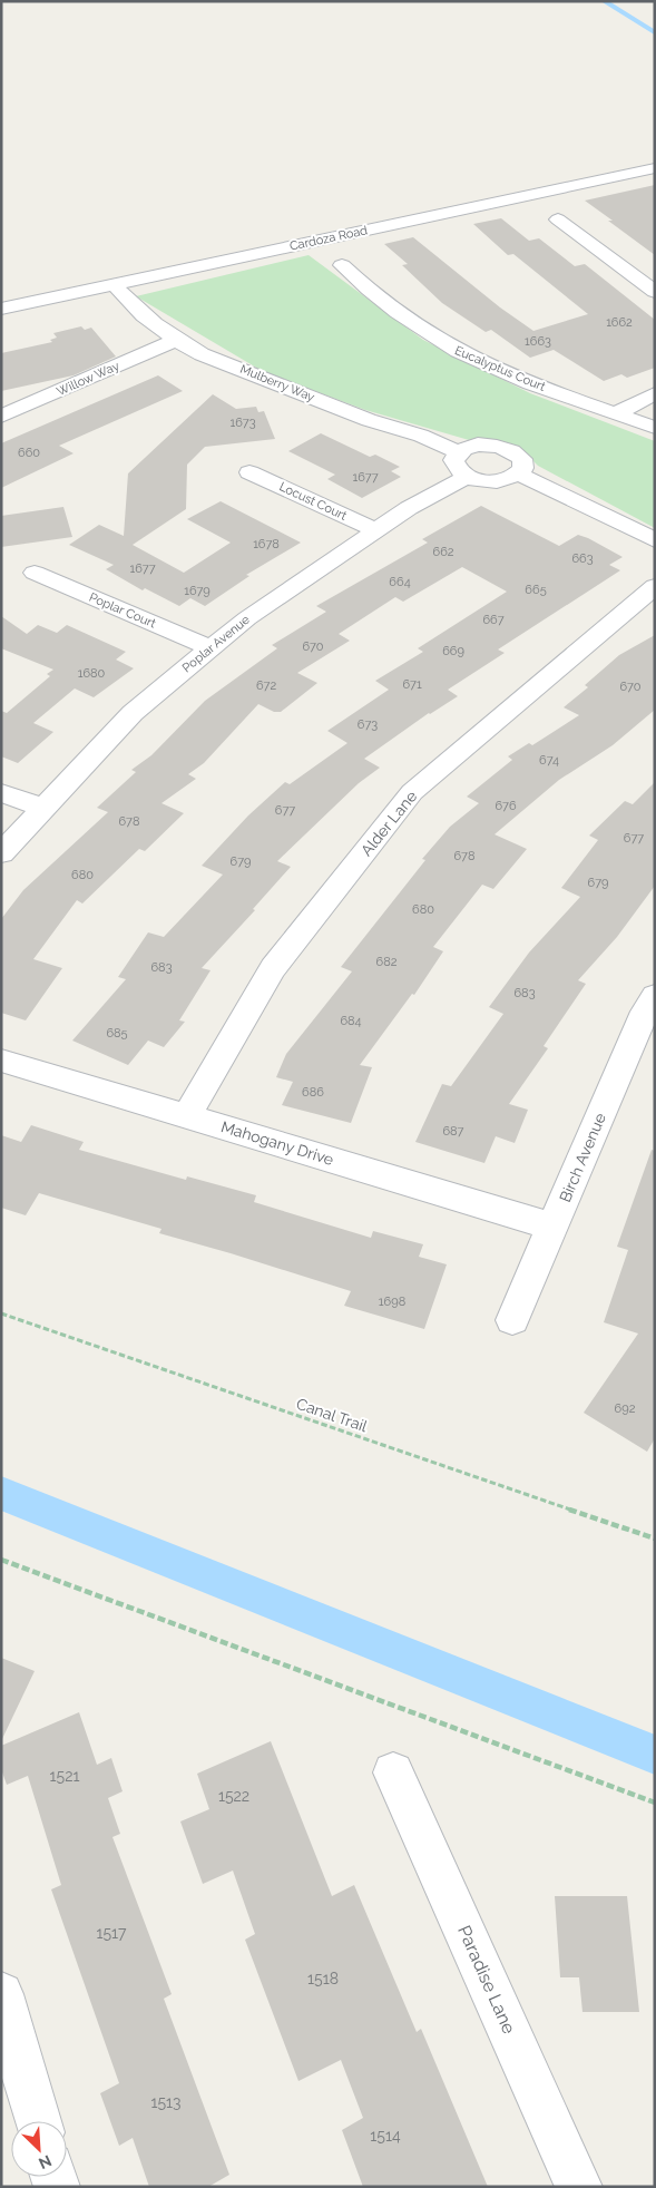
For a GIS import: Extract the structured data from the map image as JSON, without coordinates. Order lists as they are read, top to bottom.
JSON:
{
  "streets": {
    "street": [
      "Cardoza Road",
      "Eucalyptus Court",
      "Willow Way",
      "Mulberry Way",
      "Locust Court",
      "Poplar Court",
      "Poplar Avenue",
      "Alder Lane",
      "Mahogany Drive",
      "Birch Avenue",
      "Paradise Lane"
    ],
    "path": ["Canal Trail"]
  },
  "crossings": [
    ["Cardoza Road", "Mulberry Way"],
    ["Willow Way", "Mulberry Way"],
    ["Locust Court", "Poplar Avenue"],
    ["Poplar Court", "Poplar Avenue"],
    ["Alder Lane", "Mahogany Drive"],
    ["Mahogany Drive", "Birch Avenue"]
  ],
  "house_numbers": [
    "1662",
    "1663",
    "1673",
    "660",
    "1677",
    "1678",
    "662",
    "663",
    "1677",
    "664",
    "665",
    "1679",
    "667",
    "670",
    "669",
    "1680",
    "671",
    "672",
    "670",
    "673",
    "674",
    "676",
    "677",
    "678",
    "677",
    "678",
    "679",
    "680",
    "679",
    "680",
    "682",
    "683",
    "683",
    "684",
    "685",
    "686",
    "687",
    "1698",
    "692",
    "1521",
    "1522",
    "1517",
    "1518",
    "1513",
    "1514"
  ],
  "north": "bottom right"
}
